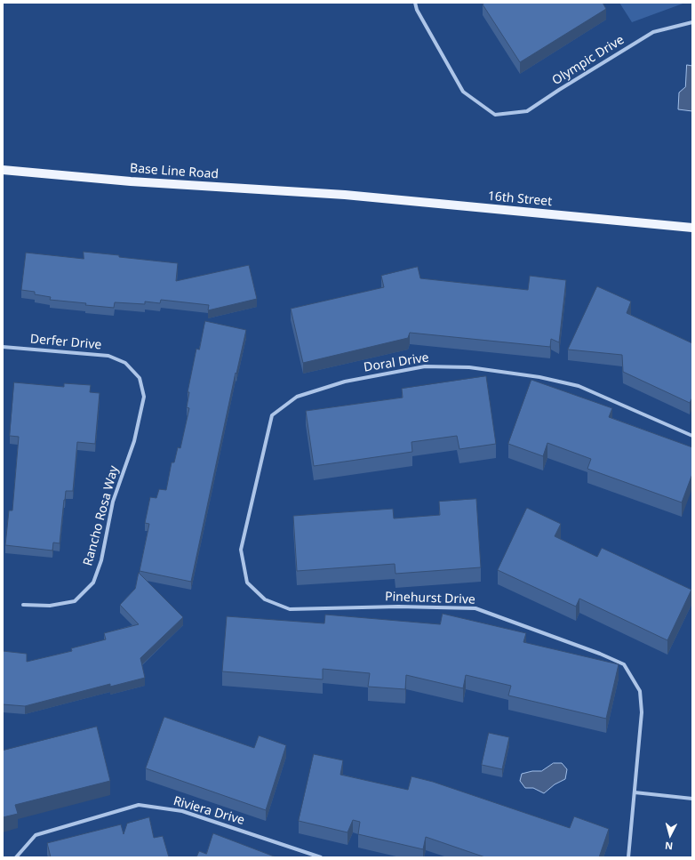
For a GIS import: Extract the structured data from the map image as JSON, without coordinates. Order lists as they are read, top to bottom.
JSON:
{
  "streets": {
    "main road": ["Base Line Road", "16th Street"],
    "street": [
      "Olympic Drive",
      "Derfer Drive",
      "Doral Drive",
      "Rancho Rosa Way",
      "Pinehurst Drive",
      "Riviera Drive"
    ]
  },
  "crossings": [
    ["Base Line Road", "16th Street"],
    ["Derfer Drive", "Rancho Rosa Way"],
    ["Doral Drive", "Pinehurst Drive"]
  ],
  "north": "bottom"
}
